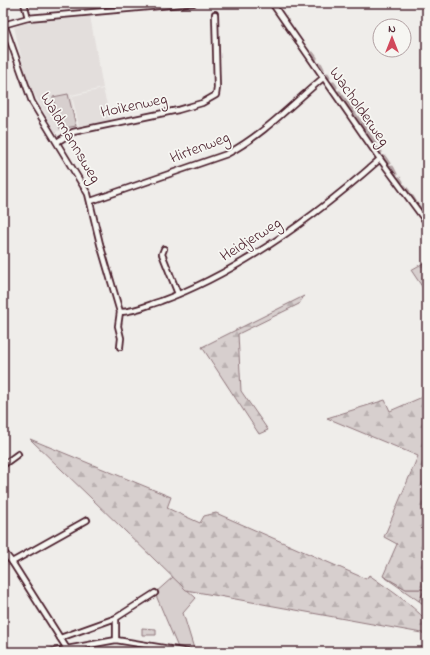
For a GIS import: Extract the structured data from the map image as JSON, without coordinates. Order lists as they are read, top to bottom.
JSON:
{
  "streets": {
    "street": [
      "Hoikenweg",
      "Wacholderweg",
      "Waldmannsweg",
      "Hirtenweg",
      "Heidjerweg"
    ]
  },
  "crossings": [
    ["Hoikenweg", "Waldmannsweg"],
    ["Wacholderweg", "Hirtenweg"],
    ["Wacholderweg", "Heidjerweg"],
    ["Waldmannsweg", "Hirtenweg"],
    ["Waldmannsweg", "Heidjerweg"]
  ],
  "north": "top"
}
